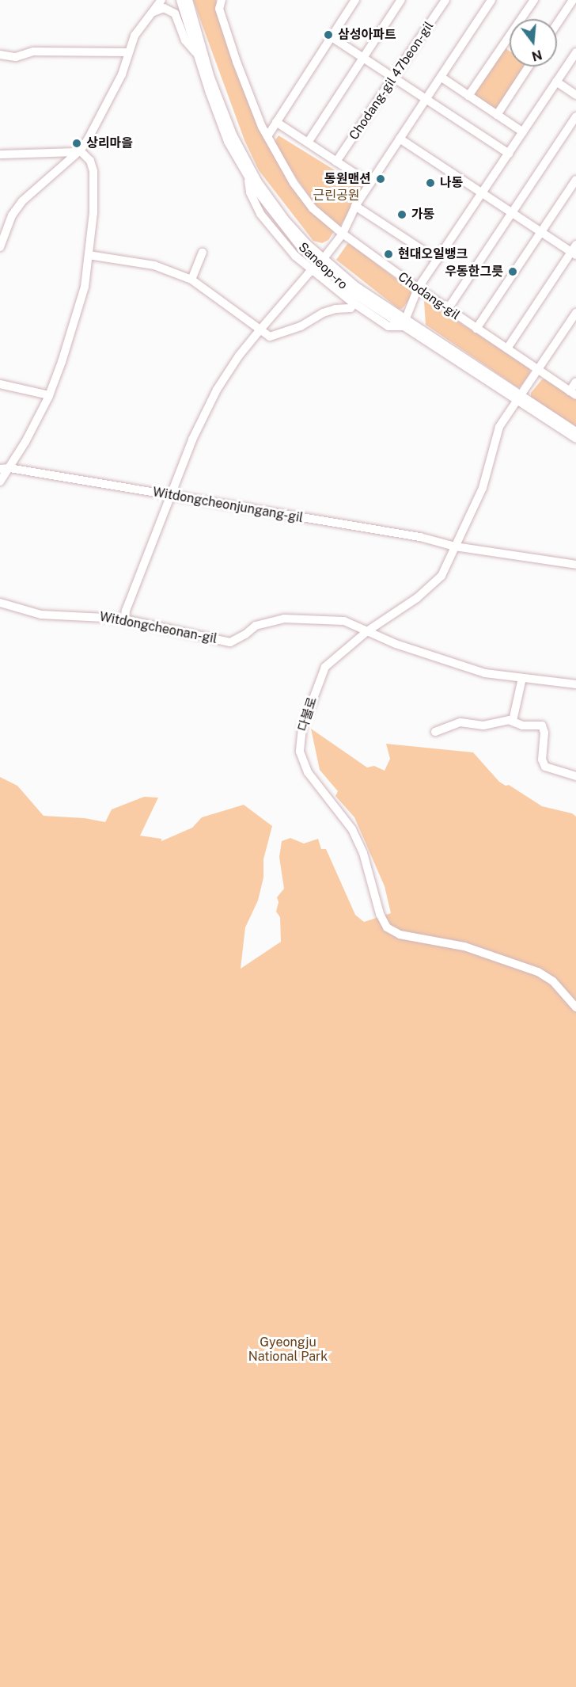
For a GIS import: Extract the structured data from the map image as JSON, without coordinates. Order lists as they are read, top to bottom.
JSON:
{
  "streets": {
    "street": [
      "Chodang-gil 47beon-gil",
      "Saneop-ro",
      "Chodang-gil",
      "Witdongcheonjungang-gil",
      "Witdongcheonan-gil",
      "다불로"
    ]
  },
  "crossings": [
    ["Saneop-ro", "다불로"],
    ["Chodang-gil", "다불로"],
    ["Witdongcheonjungang-gil", "다불로"],
    ["Witdongcheonan-gil", "다불로"]
  ],
  "parks": ["근린공원", "Gyeongju National Park"],
  "places": [
    "삼성아파트",
    "상리마을",
    "동원맨션",
    "나동",
    "가동",
    "현대오일뱅크",
    "우동한그릇"
  ],
  "north": "bottom"
}
